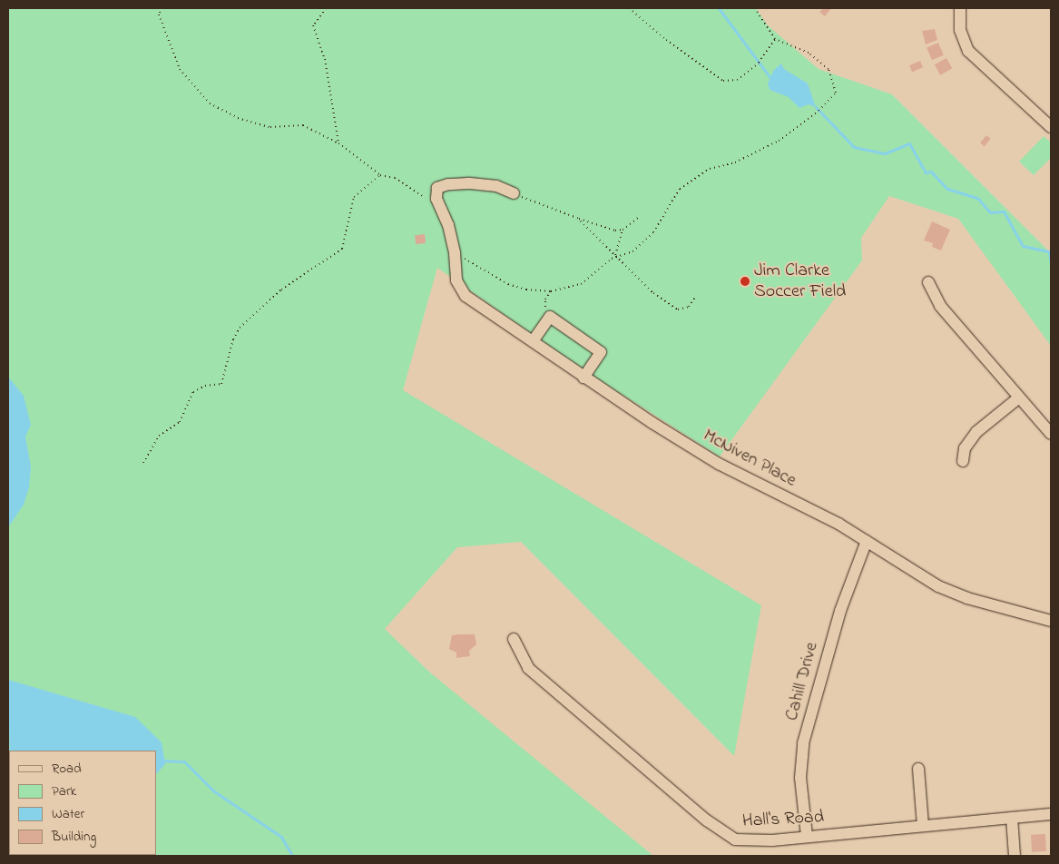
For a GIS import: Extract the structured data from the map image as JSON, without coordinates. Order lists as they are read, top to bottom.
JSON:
{
  "streets": {
    "street": ["McNiven Place", "Cahill Drive", "Hall's Road"]
  },
  "crossings": [
    ["McNiven Place", "Cahill Drive"],
    ["Cahill Drive", "Hall's Road"]
  ],
  "places": ["Jim Clarke Soccer Field"],
  "legend": [
    "Road",
    "Park",
    "Water",
    "Building"
  ]
}
